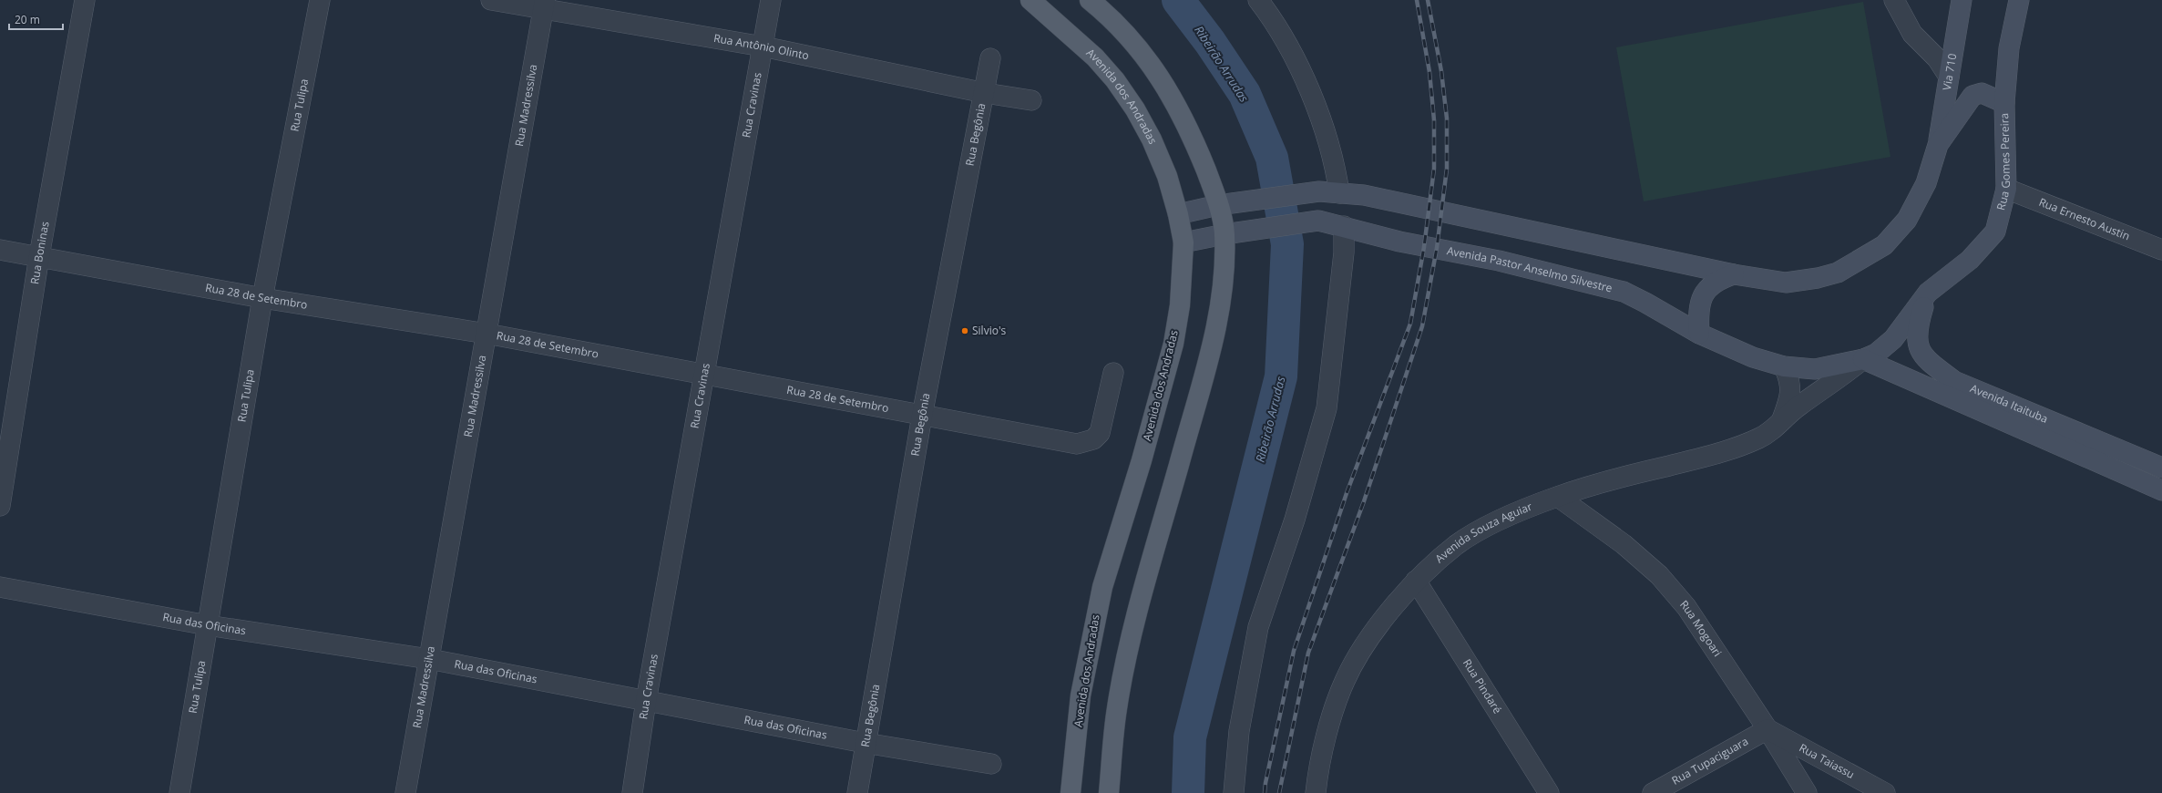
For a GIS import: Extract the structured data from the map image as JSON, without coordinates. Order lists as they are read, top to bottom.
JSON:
{
  "streets": {
    "main road": [
      "Via 710",
      "Avenida dos Andradas",
      "Rua Gomes Pereira",
      "Avenida Pastor Anselmo Silvestre",
      "Avenida Itaituba"
    ],
    "street": [
      "Rua Antônio Olinto",
      "Rua Tulipa",
      "Rua Madressilva",
      "Rua Cravinas",
      "Rua Begônia",
      "Rua Ernesto Austin",
      "Rua Boninas",
      "Rua 28 de Setembro",
      "Avenida Souza Aguiar",
      "Rua das Oficinas",
      "Rua Mogoari",
      "Rua Pindaré",
      "Rua Tupaciguara",
      "Rua Taiassu"
    ]
  },
  "crossings": [
    ["Rua Antônio Olinto", "Rua Madressilva"],
    ["Rua Antônio Olinto", "Rua Cravinas"],
    ["Rua Antônio Olinto", "Rua Begônia"],
    ["Avenida dos Andradas", "Avenida Pastor Anselmo Silvestre"],
    ["Rua Tulipa", "Rua 28 de Setembro"],
    ["Rua Tulipa", "Rua das Oficinas"],
    ["Rua Madressilva", "Rua 28 de Setembro"],
    ["Rua Madressilva", "Rua das Oficinas"],
    ["Rua Cravinas", "Rua 28 de Setembro"],
    ["Rua Cravinas", "Rua das Oficinas"],
    ["Rua Begônia", "Rua 28 de Setembro"],
    ["Rua Begônia", "Rua das Oficinas"],
    ["Rua Gomes Pereira", "Rua Ernesto Austin"],
    ["Rua Gomes Pereira", "Avenida Pastor Anselmo Silvestre"],
    ["Rua Gomes Pereira", "Avenida Itaituba"],
    ["Rua Gomes Pereira", "Avenida Souza Aguiar"],
    ["Rua Boninas", "Rua 28 de Setembro"],
    ["Avenida Pastor Anselmo Silvestre", "Avenida Itaituba"],
    ["Avenida Pastor Anselmo Silvestre", "Avenida Souza Aguiar"],
    ["Avenida Itaituba", "Avenida Souza Aguiar"],
    ["Avenida Souza Aguiar", "Rua Mogoari"],
    ["Avenida Souza Aguiar", "Rua Pindaré"],
    ["Rua Mogoari", "Rua Tupaciguara"],
    ["Rua Mogoari", "Rua Taiassu"],
    ["Rua Tupaciguara", "Rua Taiassu"]
  ],
  "water": ["Ribeirão Arrudas"],
  "places": ["Silvio's"],
  "scale_bar": "20 m"
}
